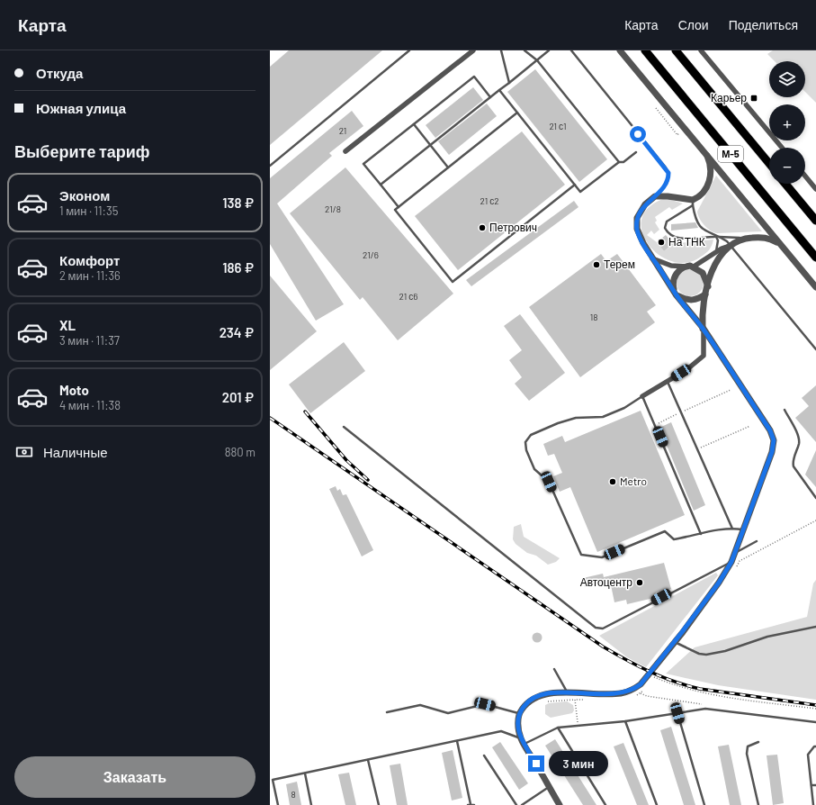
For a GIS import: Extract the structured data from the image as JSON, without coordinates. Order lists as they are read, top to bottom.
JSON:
{
  "streets": {
    "highway": ["М-5"]
  },
  "places": {
    "transit": ["Карьер"],
    "other": [
      "Петрович",
      "На ТНК",
      "Терем",
      "Metro",
      "Автоцентр"
    ]
  },
  "house_numbers": [
    "21 с1",
    "21",
    "21 с2",
    "21/8",
    "21/6",
    "21 с6",
    "18",
    "8"
  ],
  "page": {
    "header": "Карта",
    "nav": ["Карта", "Слои", "Поделиться"],
    "banner": ["Откуда", "Южная улица"],
    "map_buttons": ["+", "−"],
    "heading": "Выберите тариф",
    "list": [
      {
        "name": "Эконом",
        "note": "1 мин · 11:35",
        "value": "138 ₽"
      },
      {
        "name": "Комфорт",
        "note": "2 мин · 11:36",
        "value": "186 ₽"
      },
      {
        "name": "XL",
        "note": "3 мин · 11:37",
        "value": "234 ₽"
      },
      {
        "name": "Moto",
        "note": "4 мин · 11:38",
        "value": "201 ₽"
      }
    ],
    "pay": ["Наличные", "880 m"],
    "buttons": "Заказать",
    "bubble": "3 мин"
  }
}
